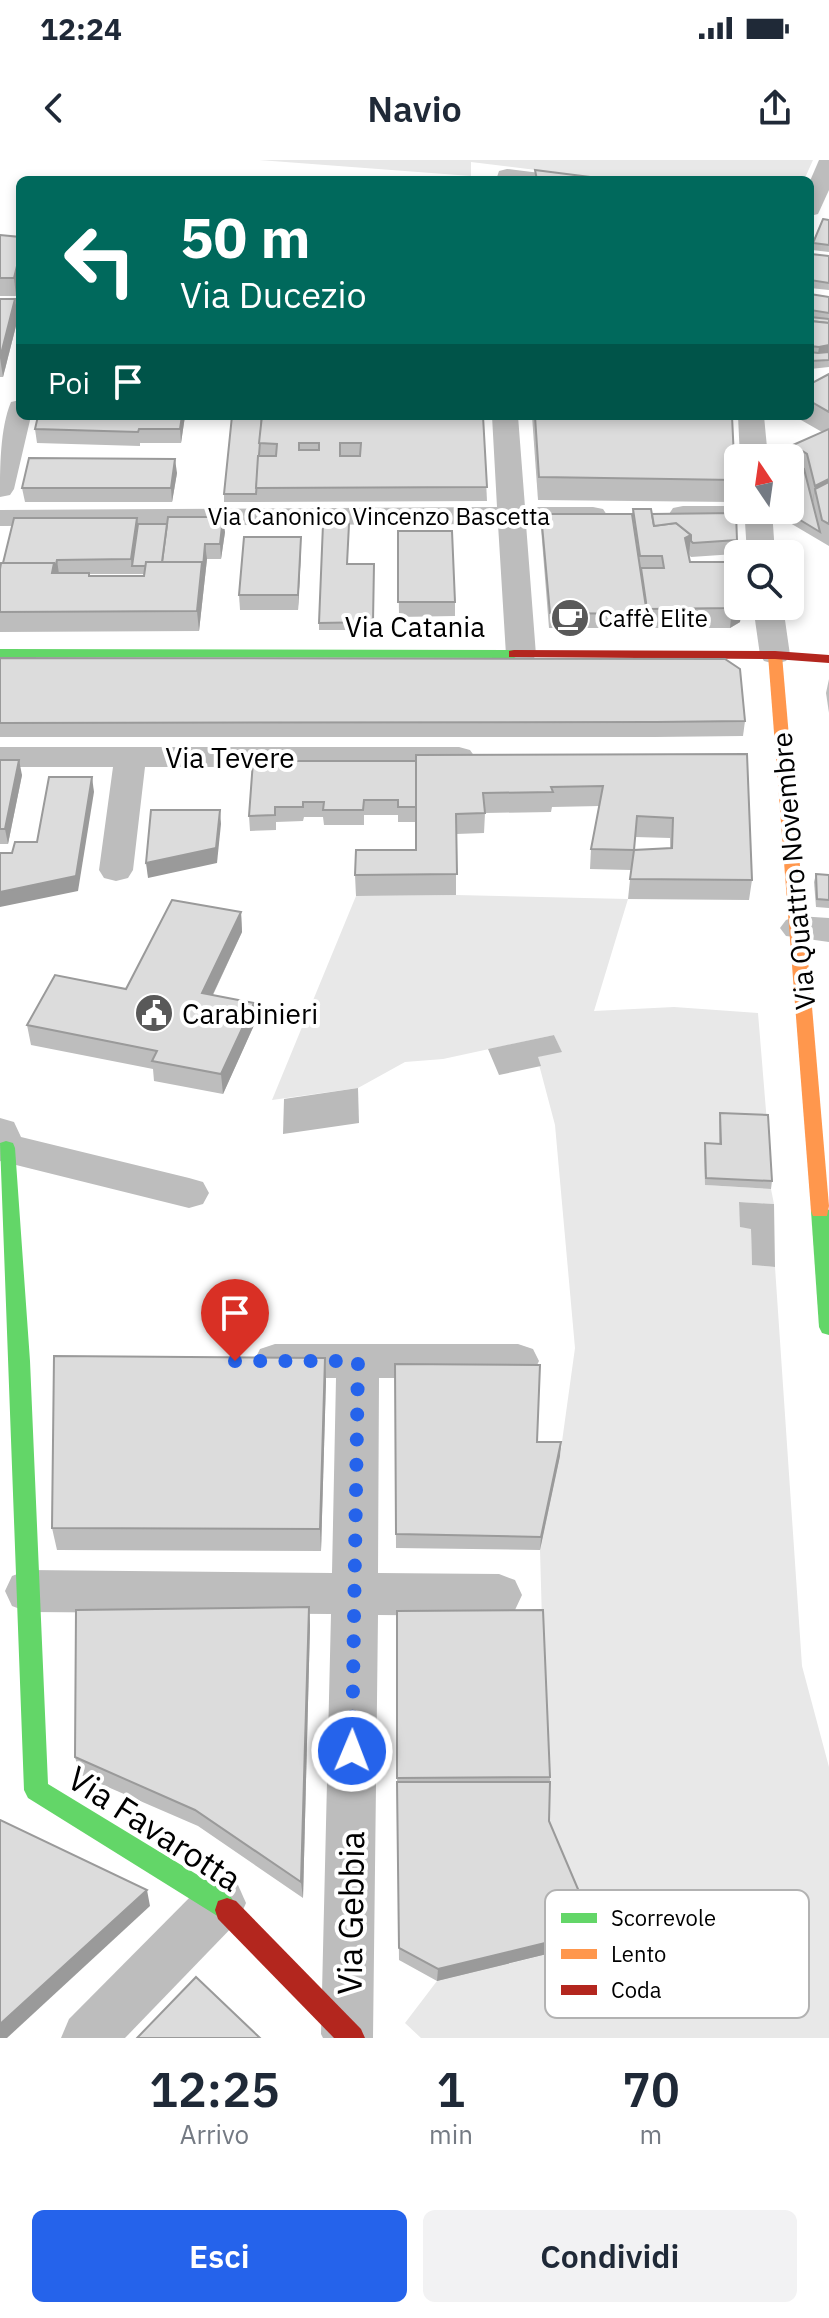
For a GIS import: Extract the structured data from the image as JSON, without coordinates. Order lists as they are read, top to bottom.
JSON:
{
  "streets": {
    "street": [
      "Via Canonico Vincenzo Bascetta",
      "Via Catania",
      "Via Tevere",
      "Via Quattro Novembre",
      "Via Favarotta",
      "Via Gebbia"
    ]
  },
  "crossings": [
    ["Via Catania", "Via Quattro Novembre"],
    ["Via Favarotta", "Via Gebbia"]
  ],
  "places": {
    "cafe": ["Caffè Elite"],
    "public building": ["Carabinieri"]
  },
  "legend": ["Scorrevole", "Lento", "Coda"],
  "north": "top",
  "page": {
    "status": "12:24",
    "header": "Navio",
    "turn": ["50 m", "Via Ducezio"],
    "then": "Poi",
    "eta": [
      "12:25",
      "Arrivo",
      "1",
      "min",
      "70",
      "m"
    ],
    "buttons": ["Esci", "Condividi"]
  }
}
